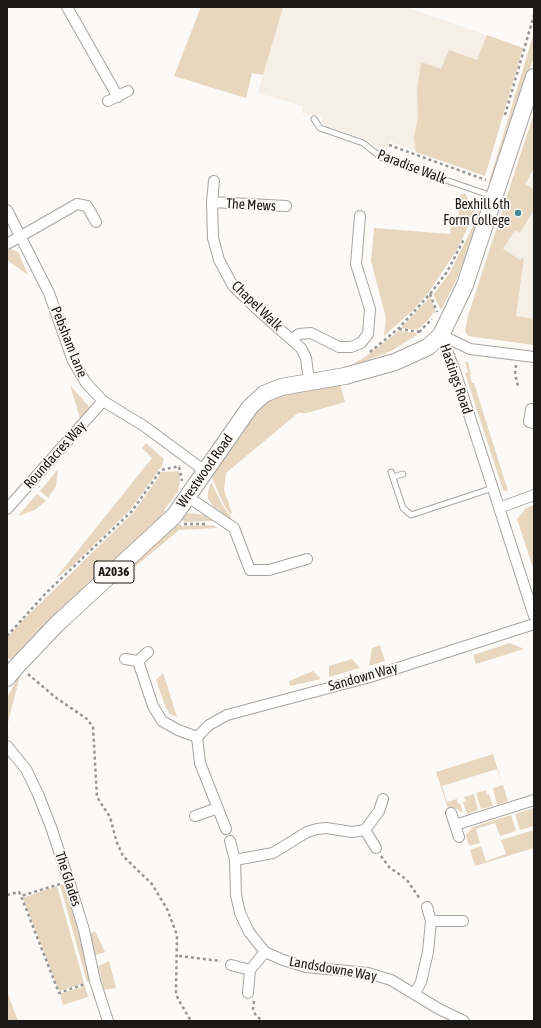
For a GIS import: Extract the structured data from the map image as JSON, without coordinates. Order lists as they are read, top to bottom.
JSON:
{
  "streets": {
    "main road": ["Hastings Road", "Wrestwood Road", "A2036"],
    "street": [
      "The Mews",
      "Chapel Walk",
      "Pebsham Lane",
      "Roundacres Way",
      "Sandown Way",
      "The Glades",
      "Landsdowne Way"
    ],
    "lane": ["Paradise Walk"]
  },
  "crossings": [
    ["Paradise Walk", "Hastings Road"],
    ["The Mews", "Chapel Walk"],
    ["Chapel Walk", "Wrestwood Road"],
    ["Pebsham Lane", "Roundacres Way"],
    ["Pebsham Lane", "Wrestwood Road"],
    ["Hastings Road", "Wrestwood Road"]
  ],
  "places": ["Bexhill 6th Form College"]
}
